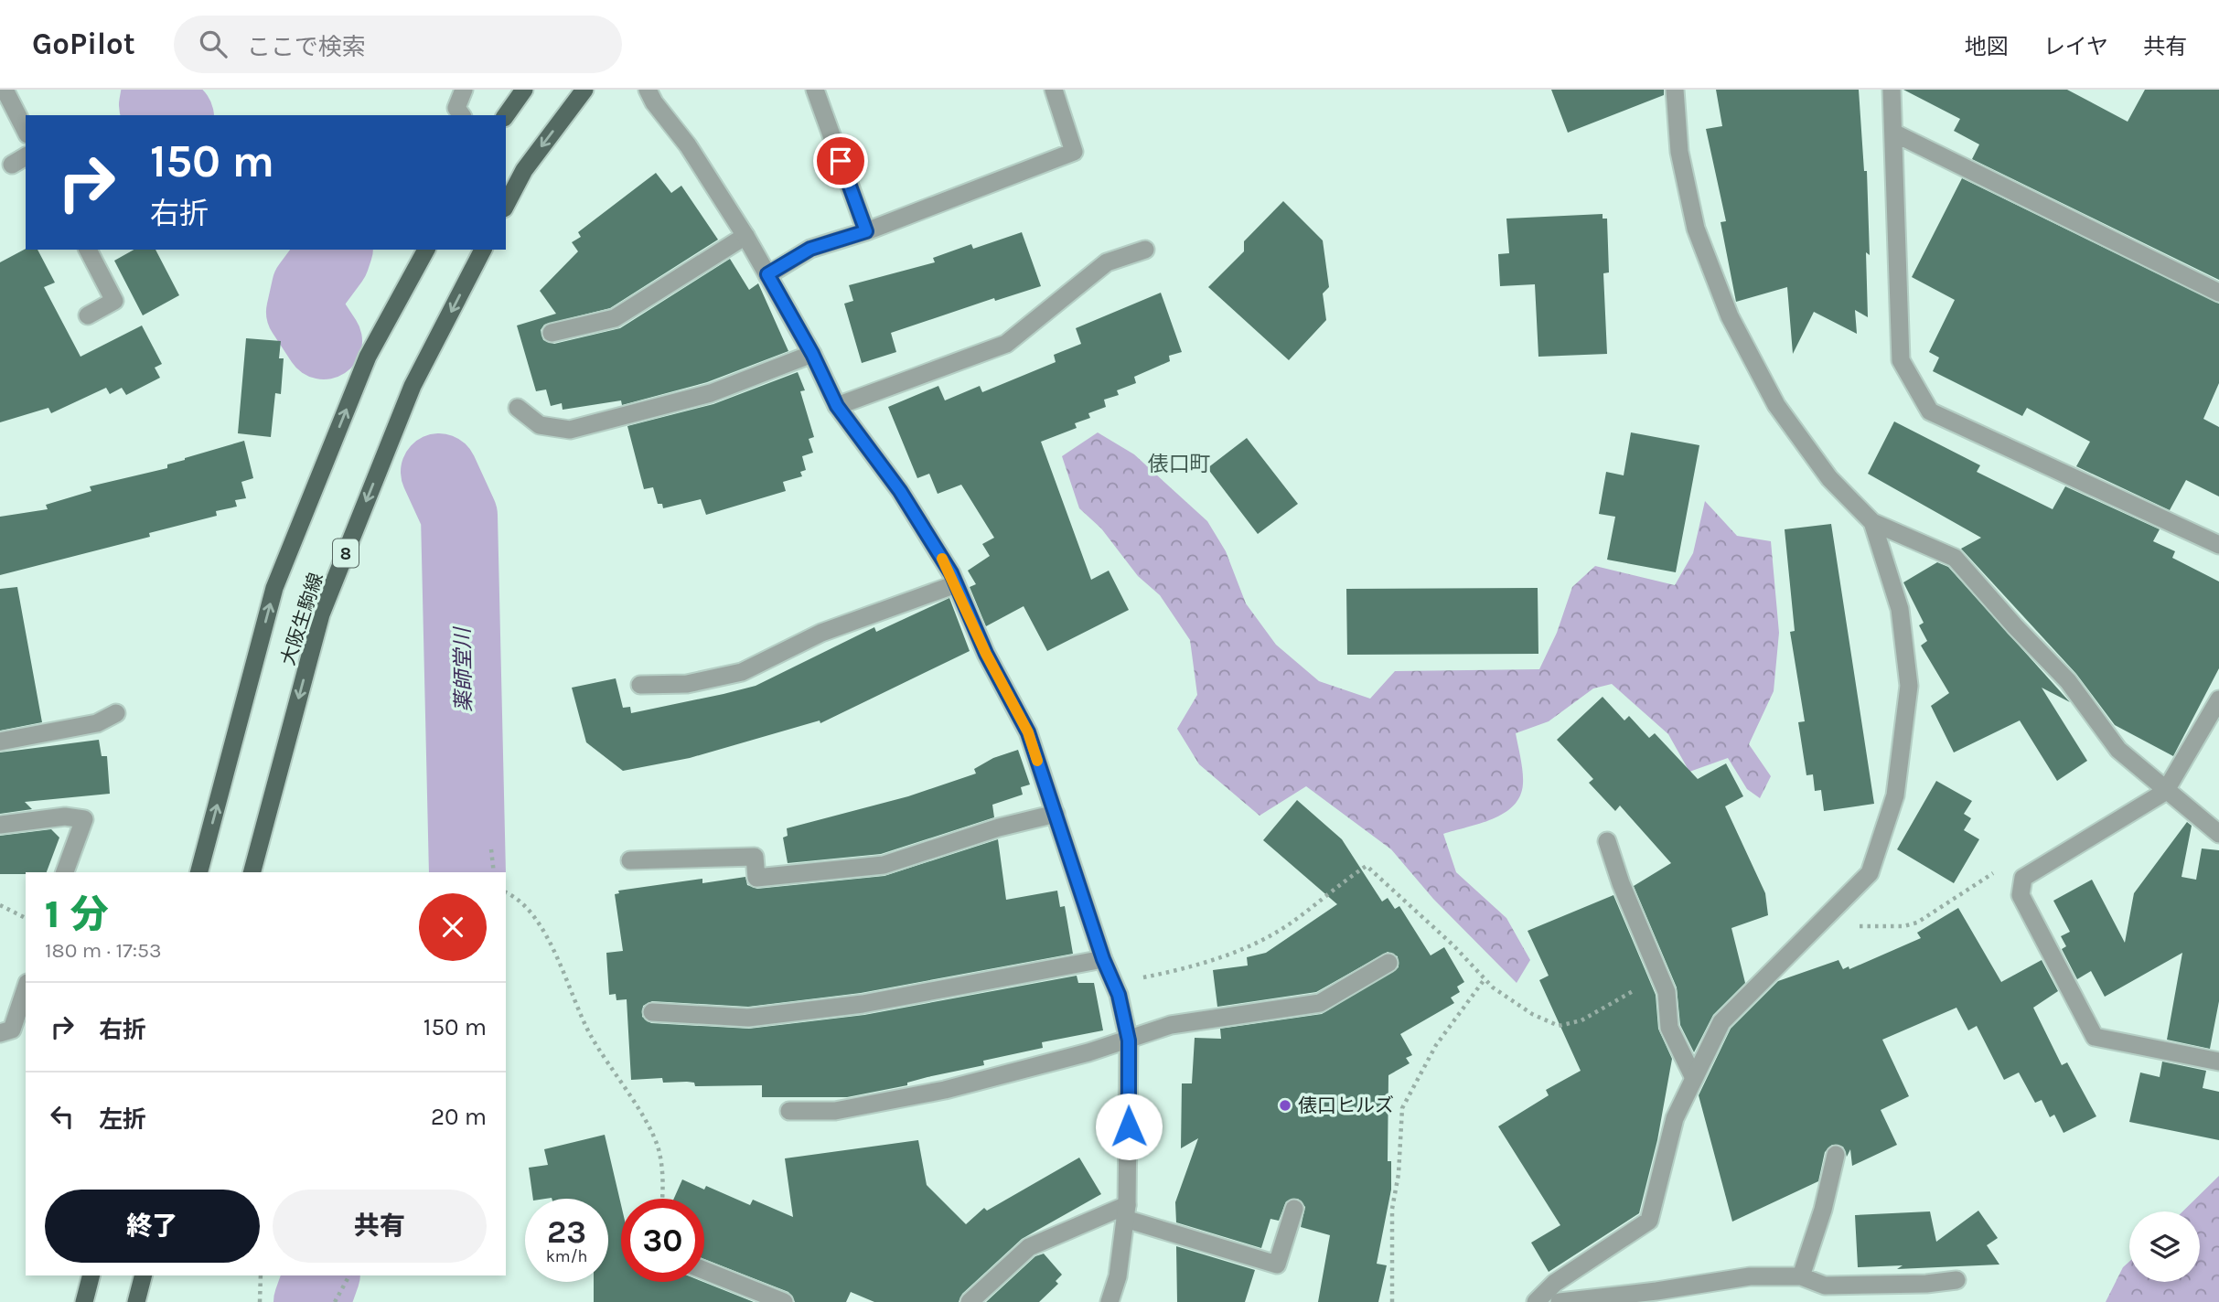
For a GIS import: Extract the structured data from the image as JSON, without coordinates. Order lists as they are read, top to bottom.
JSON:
{
  "streets": {
    "main road": ["8", "大阪生駒線"]
  },
  "districts": ["俵口町"],
  "water": ["薬師堂川"],
  "places": ["俵口ヒルズ"],
  "page": {
    "header": "GoPilot",
    "search": "ここで検索",
    "nav": ["地図", "レイヤ", "共有"],
    "turn": ["150 m", "右折"],
    "heading": ["1 分", "180 m · 17:53"],
    "list": [
      {
        "name": "右折",
        "value": "150 m"
      },
      {
        "name": "左折",
        "value": "20 m"
      }
    ],
    "buttons": ["終了", "共有"],
    "speed": "23 km/h",
    "limit": "30"
  }
}
